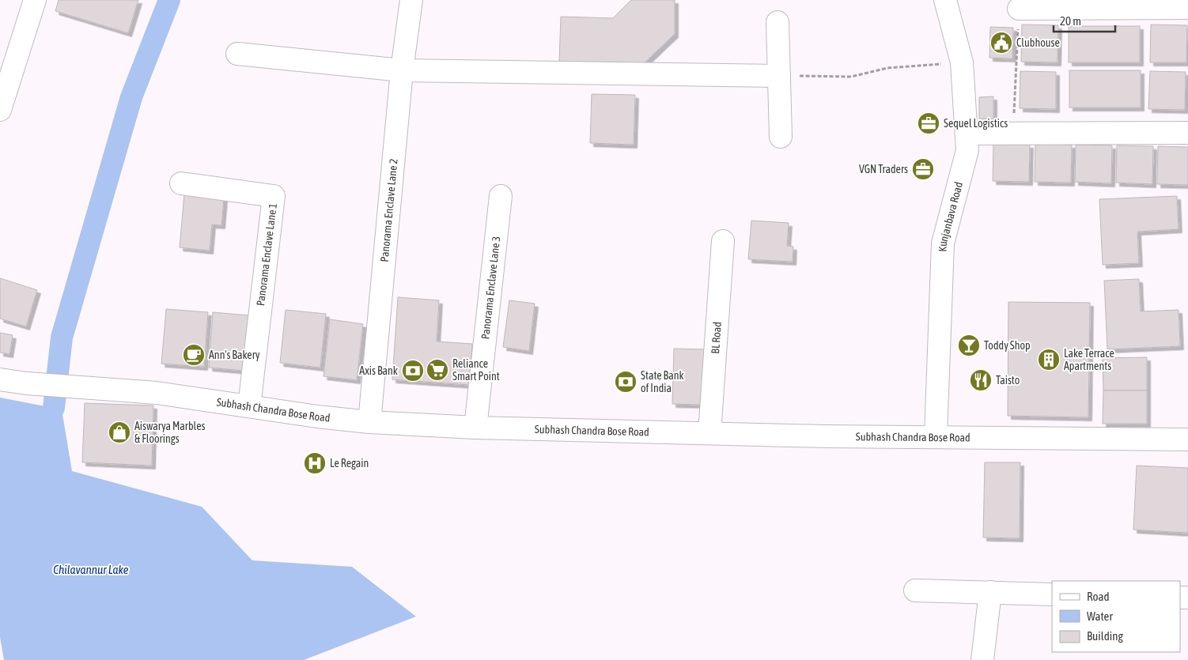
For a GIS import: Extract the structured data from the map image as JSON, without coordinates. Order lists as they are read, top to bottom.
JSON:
{
  "streets": {
    "street": [
      "Panorama Enclave Lane 2",
      "Kunjanbava Road",
      "Panorama Enclave Lane 1",
      "Panorama Enclave Lane 3",
      "BL Road",
      "Subhash Chandra Bose Road"
    ]
  },
  "crossings": [
    ["Panorama Enclave Lane 2", "Subhash Chandra Bose Road"],
    ["Kunjanbava Road", "Subhash Chandra Bose Road"],
    ["Panorama Enclave Lane 1", "Subhash Chandra Bose Road"],
    ["Panorama Enclave Lane 3", "Subhash Chandra Bose Road"],
    ["BL Road", "Subhash Chandra Bose Road"]
  ],
  "water": ["Chilavannur Lake"],
  "places": {
    "public building": ["Clubhouse"],
    "office": ["Sequel Logistics", "VGN Traders"],
    "bar": ["Toddy Shop"],
    "cafe": ["Ann's Bakery"],
    "building": ["Lake Terrace Apartments"],
    "supermarket": ["Reliance Smart Point"],
    "bank": ["Axis Bank", "State Bank of India"],
    "restaurant": ["Taisto"],
    "shop": ["Aiswarya Marbles & Floorings"],
    "hospital": ["Le Regain"]
  },
  "legend": ["Road", "Water", "Building"],
  "scale_bar": "20 m"
}
